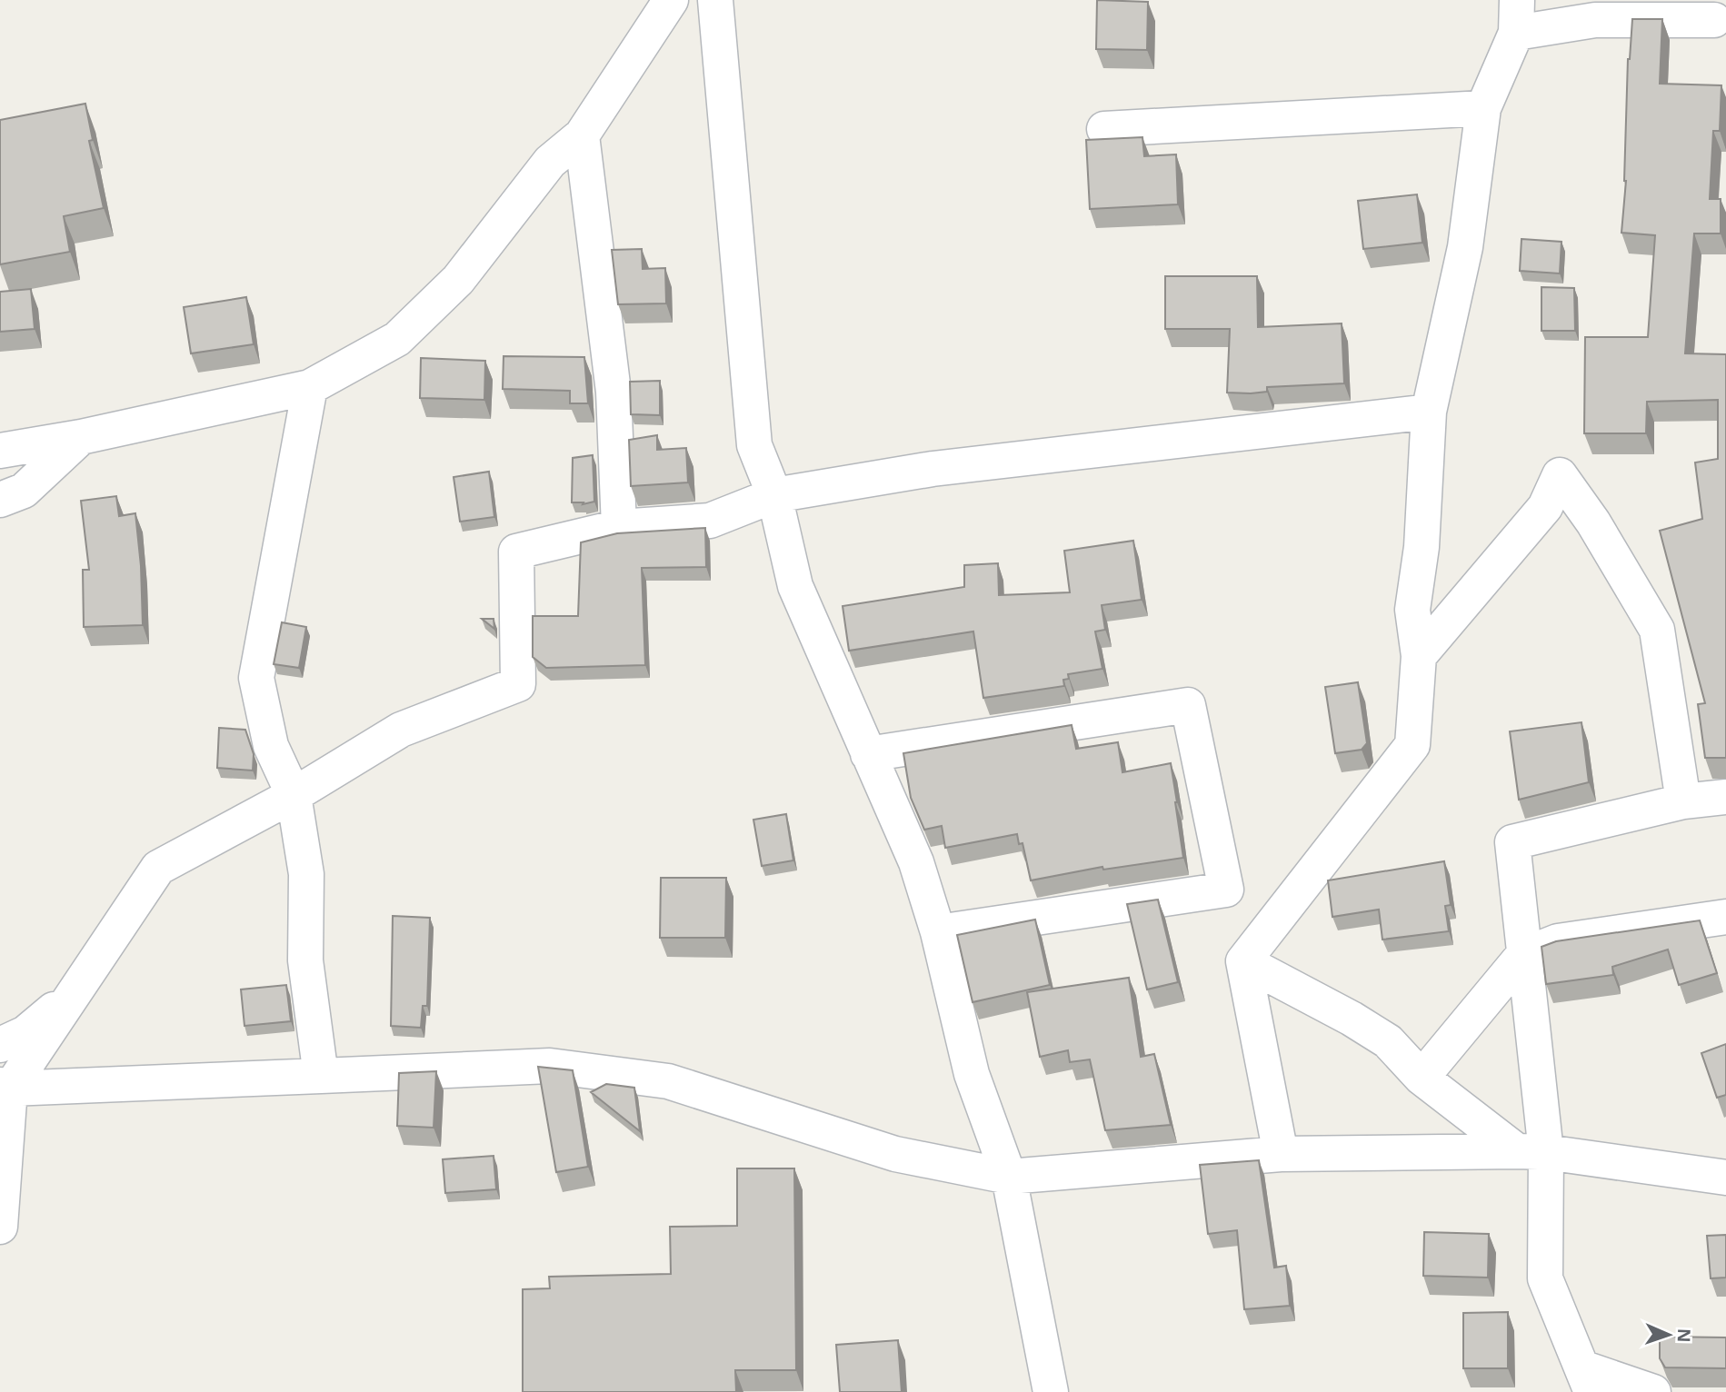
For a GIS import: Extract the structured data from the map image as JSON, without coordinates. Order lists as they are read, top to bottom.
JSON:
{
  "north": "right"
}
